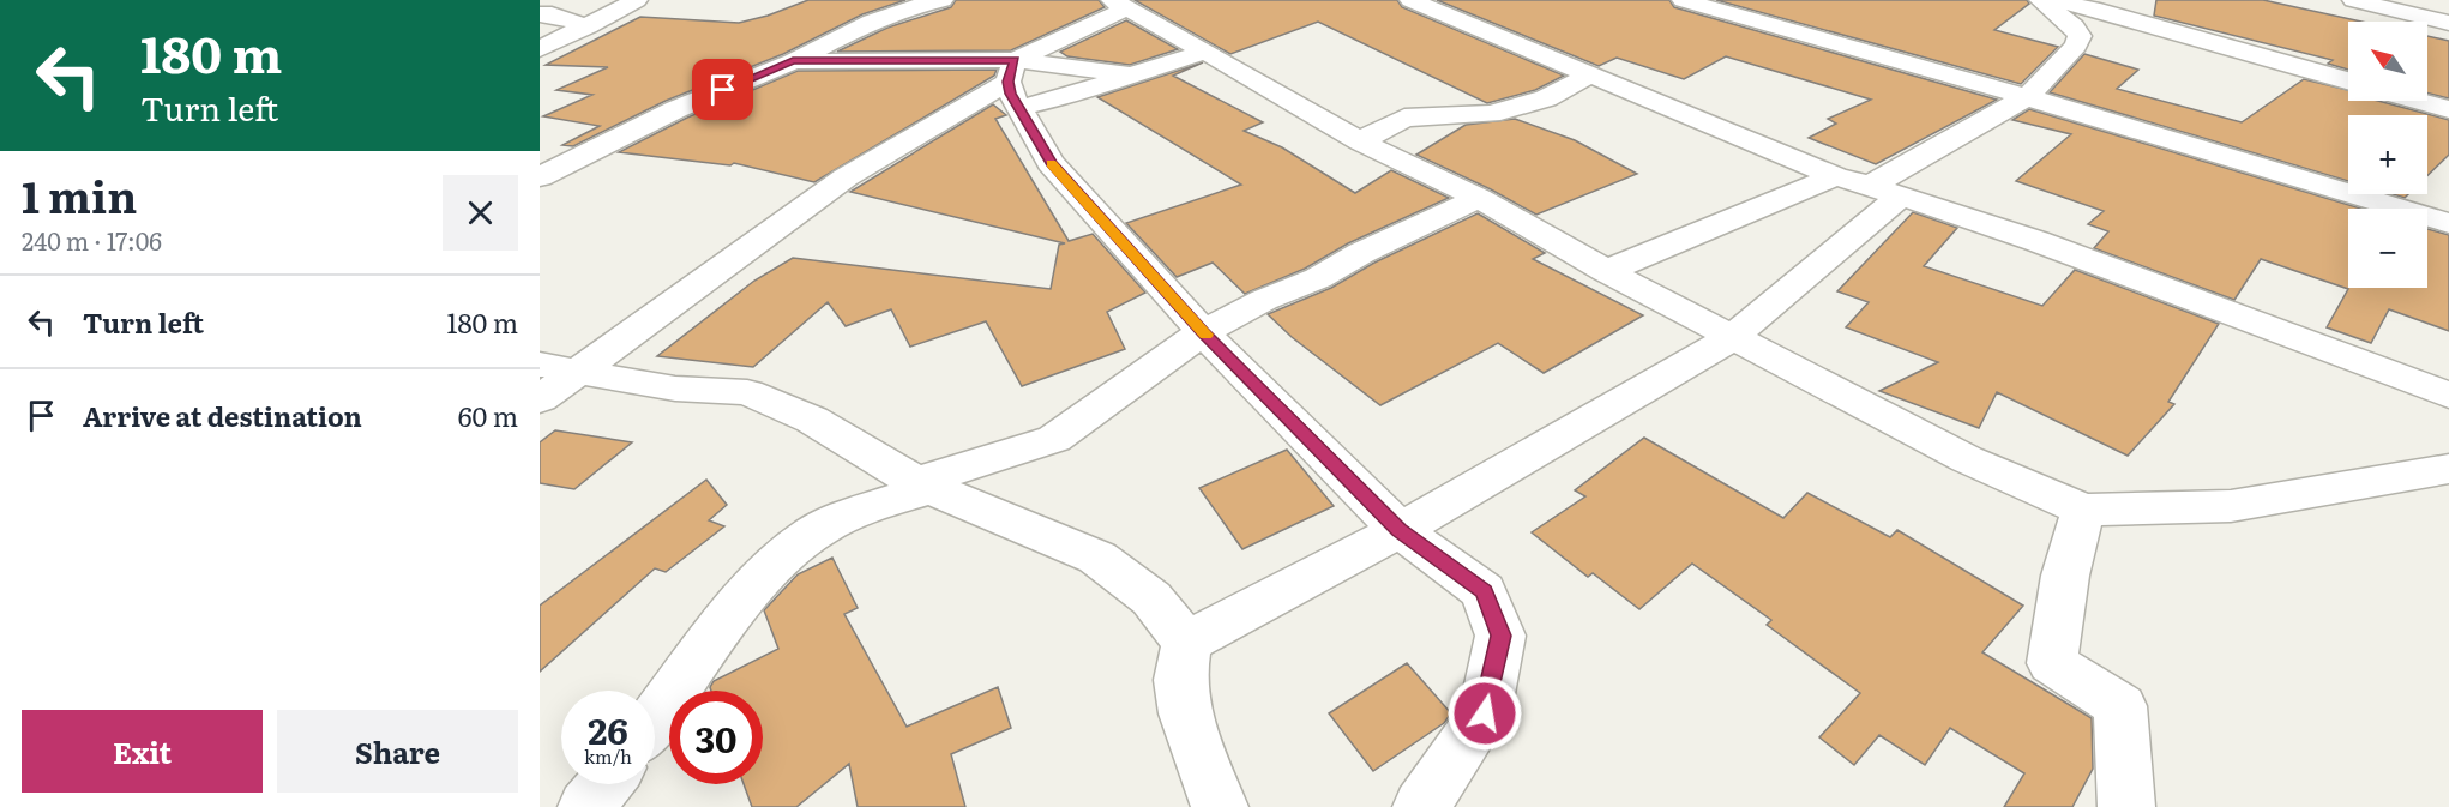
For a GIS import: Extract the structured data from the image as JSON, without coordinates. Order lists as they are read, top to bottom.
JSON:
{
  "north": "top left",
  "page": {
    "turn": ["180 m", "Turn left"],
    "map_buttons": ["+", "−"],
    "heading": ["1 min", "240 m · 17:06"],
    "list": [
      {
        "name": "Turn left",
        "value": "180 m"
      },
      {
        "name": "Arrive at destination",
        "value": "60 m"
      }
    ],
    "speed": "26 km/h",
    "limit": "30",
    "buttons": ["Exit", "Share"]
  }
}
